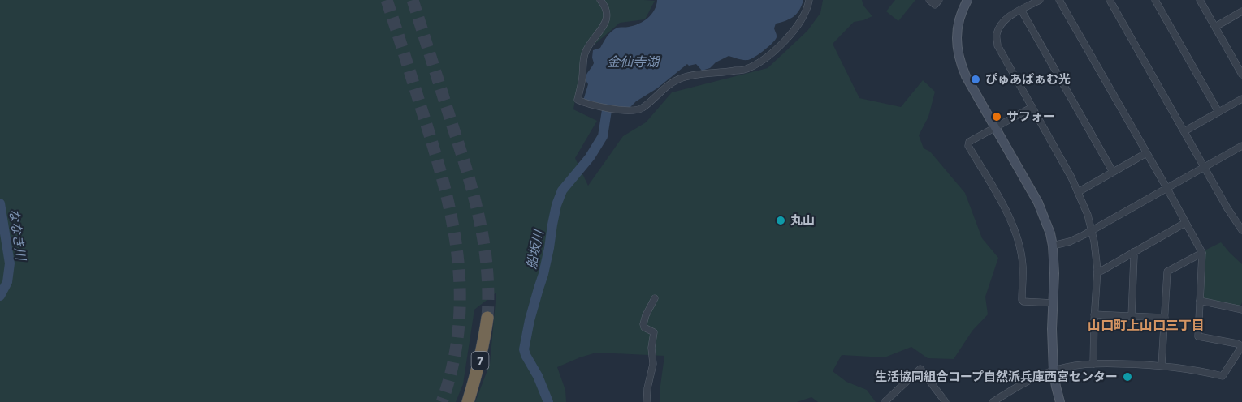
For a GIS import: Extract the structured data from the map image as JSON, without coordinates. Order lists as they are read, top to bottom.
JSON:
{
  "streets": {
    "highway": ["7"]
  },
  "districts": ["山口町上山口三丁目"],
  "water": ["金仙寺湖", "ななき川", "船坂川"],
  "places": [
    "ぴゅあぱぁむ光",
    "サフォー",
    "丸山",
    "生活協同組合コープ自然派兵庫西宮センター"
  ]
}
